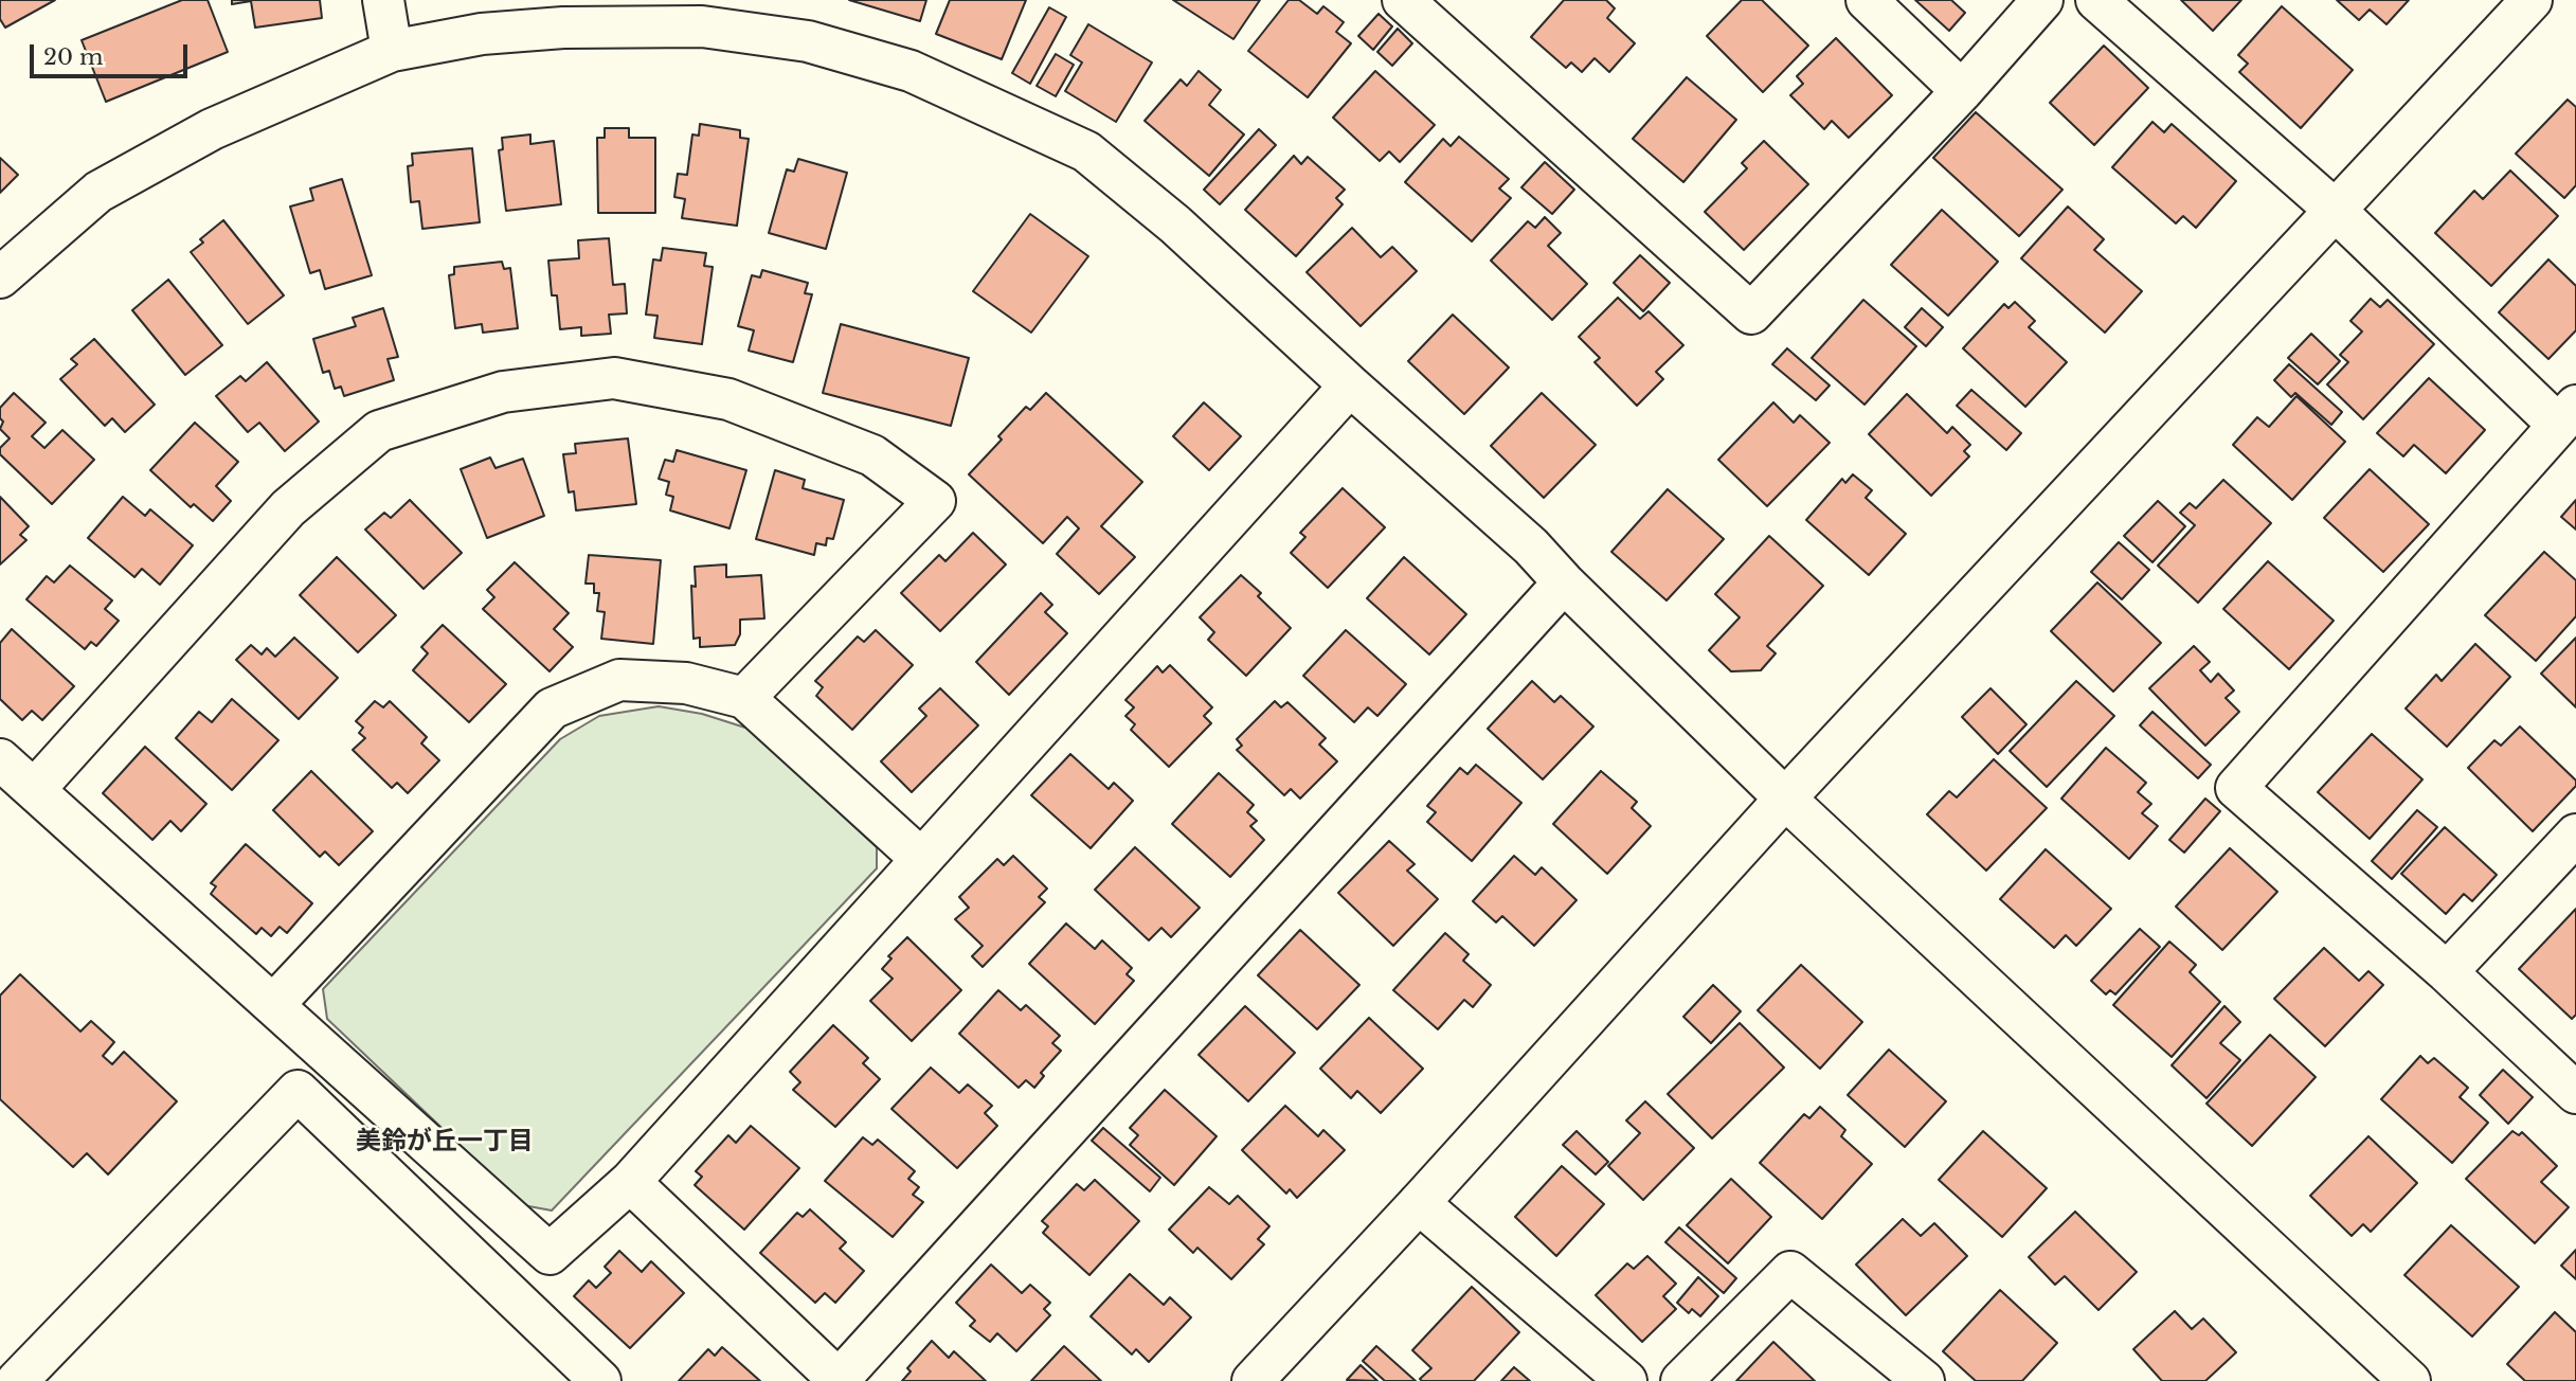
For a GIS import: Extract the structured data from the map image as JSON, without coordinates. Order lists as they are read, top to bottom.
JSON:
{
  "districts": ["美鈴が丘一丁目"],
  "scale_bar": "20 m"
}
